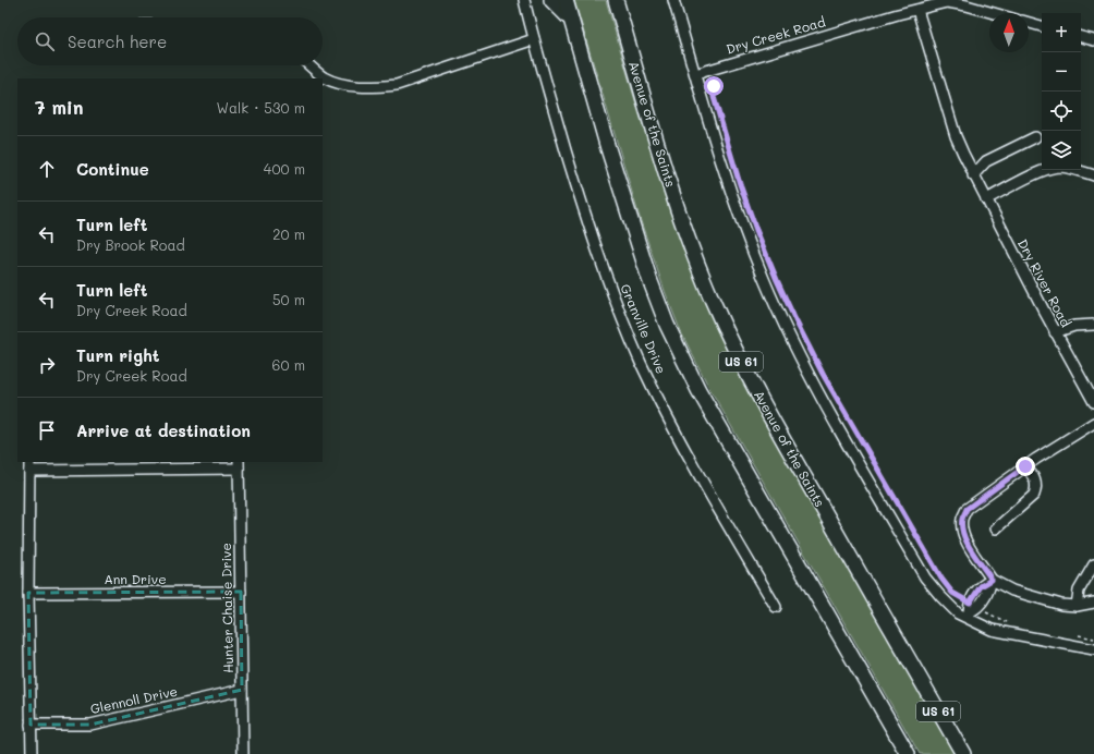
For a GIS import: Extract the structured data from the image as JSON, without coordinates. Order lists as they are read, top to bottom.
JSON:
{
  "streets": {
    "highway": ["Avenue of the Saints", "US 61"],
    "street": [
      "Dry Creek Road",
      "Dry River Road",
      "Granville Drive",
      "Ann Drive",
      "Hunter Chaise Drive",
      "Glennoll Drive"
    ]
  },
  "crossings": [
    ["Dry Creek Road", "Dry River Road"],
    ["Ann Drive", "Hunter Chaise Drive"],
    ["Hunter Chaise Drive", "Glennoll Drive"]
  ],
  "north": "top",
  "page": {
    "map_buttons": ["+", "−"],
    "search": "Search here",
    "heading": ["7 min", "Walk · 530 m"],
    "list": [
      ["Continue", "400 m"],
      ["Turn left", "Dry Brook Road", "20 m"],
      ["Turn left", "Dry Creek Road", "50 m"],
      ["Turn right", "Dry Creek Road", "60 m"],
      "Arrive at destination"
    ]
  }
}
